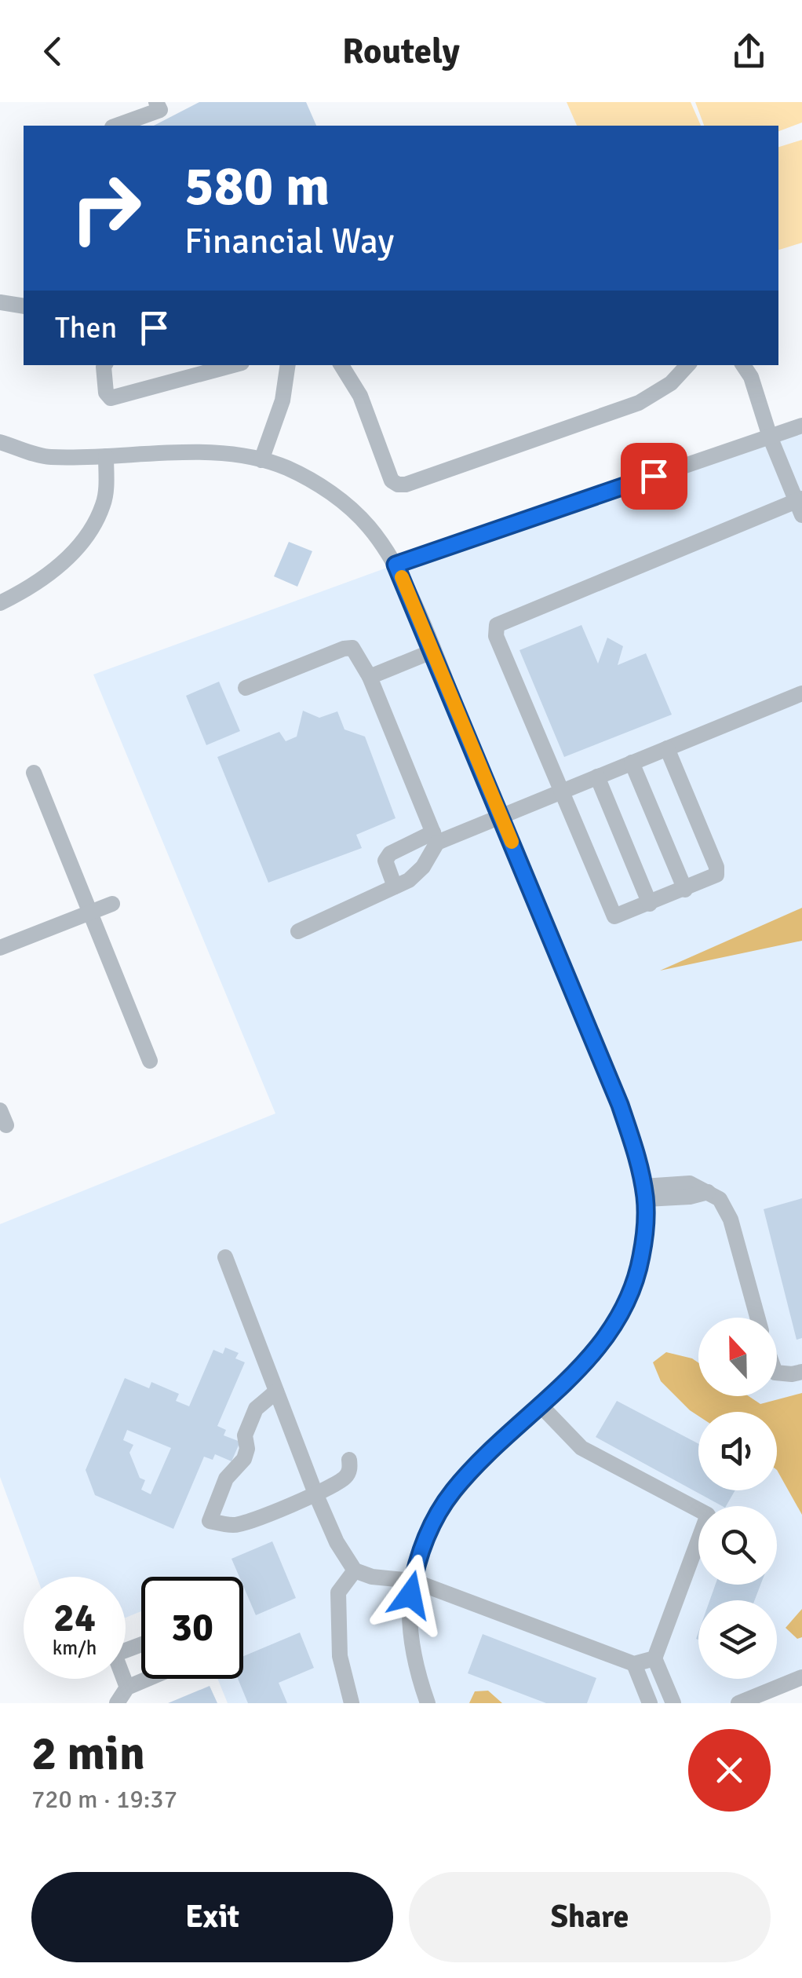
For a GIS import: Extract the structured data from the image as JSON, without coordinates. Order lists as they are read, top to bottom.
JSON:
{
  "north": "top",
  "page": {
    "header": "Routely",
    "turn": ["580 m", "Financial Way"],
    "then": "Then",
    "speed": "24 km/h",
    "limit": "30",
    "heading": ["2 min", "720 m · 19:37"],
    "buttons": ["Exit", "Share"]
  }
}
